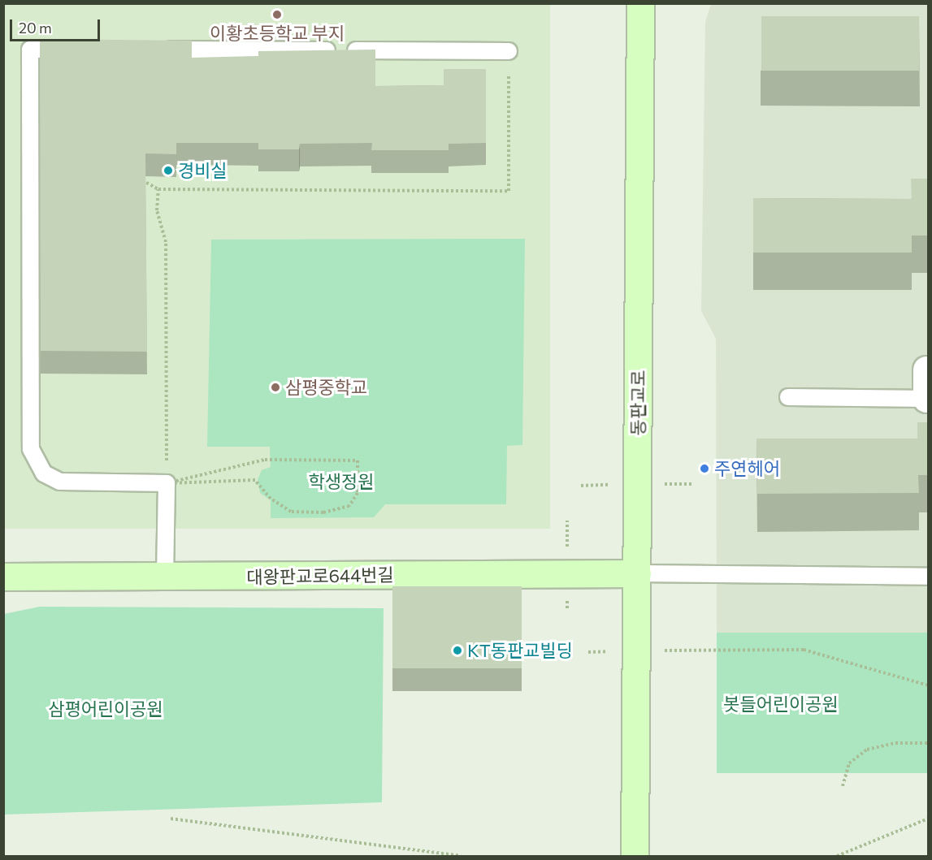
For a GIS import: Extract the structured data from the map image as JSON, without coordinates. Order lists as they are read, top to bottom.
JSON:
{
  "streets": {
    "main road": ["동판교로", "대왕판교로644번길"]
  },
  "crossings": [
    ["동판교로", "대왕판교로644번길"]
  ],
  "parks": ["학생정원", "봇들어린이공원", "삼평어린이공원"],
  "places": [
    "이황초등학교 부지",
    "경비실",
    "삼평중학교",
    "주연헤어",
    "KT동판교빌딩"
  ],
  "scale_bar": "20 m"
}
